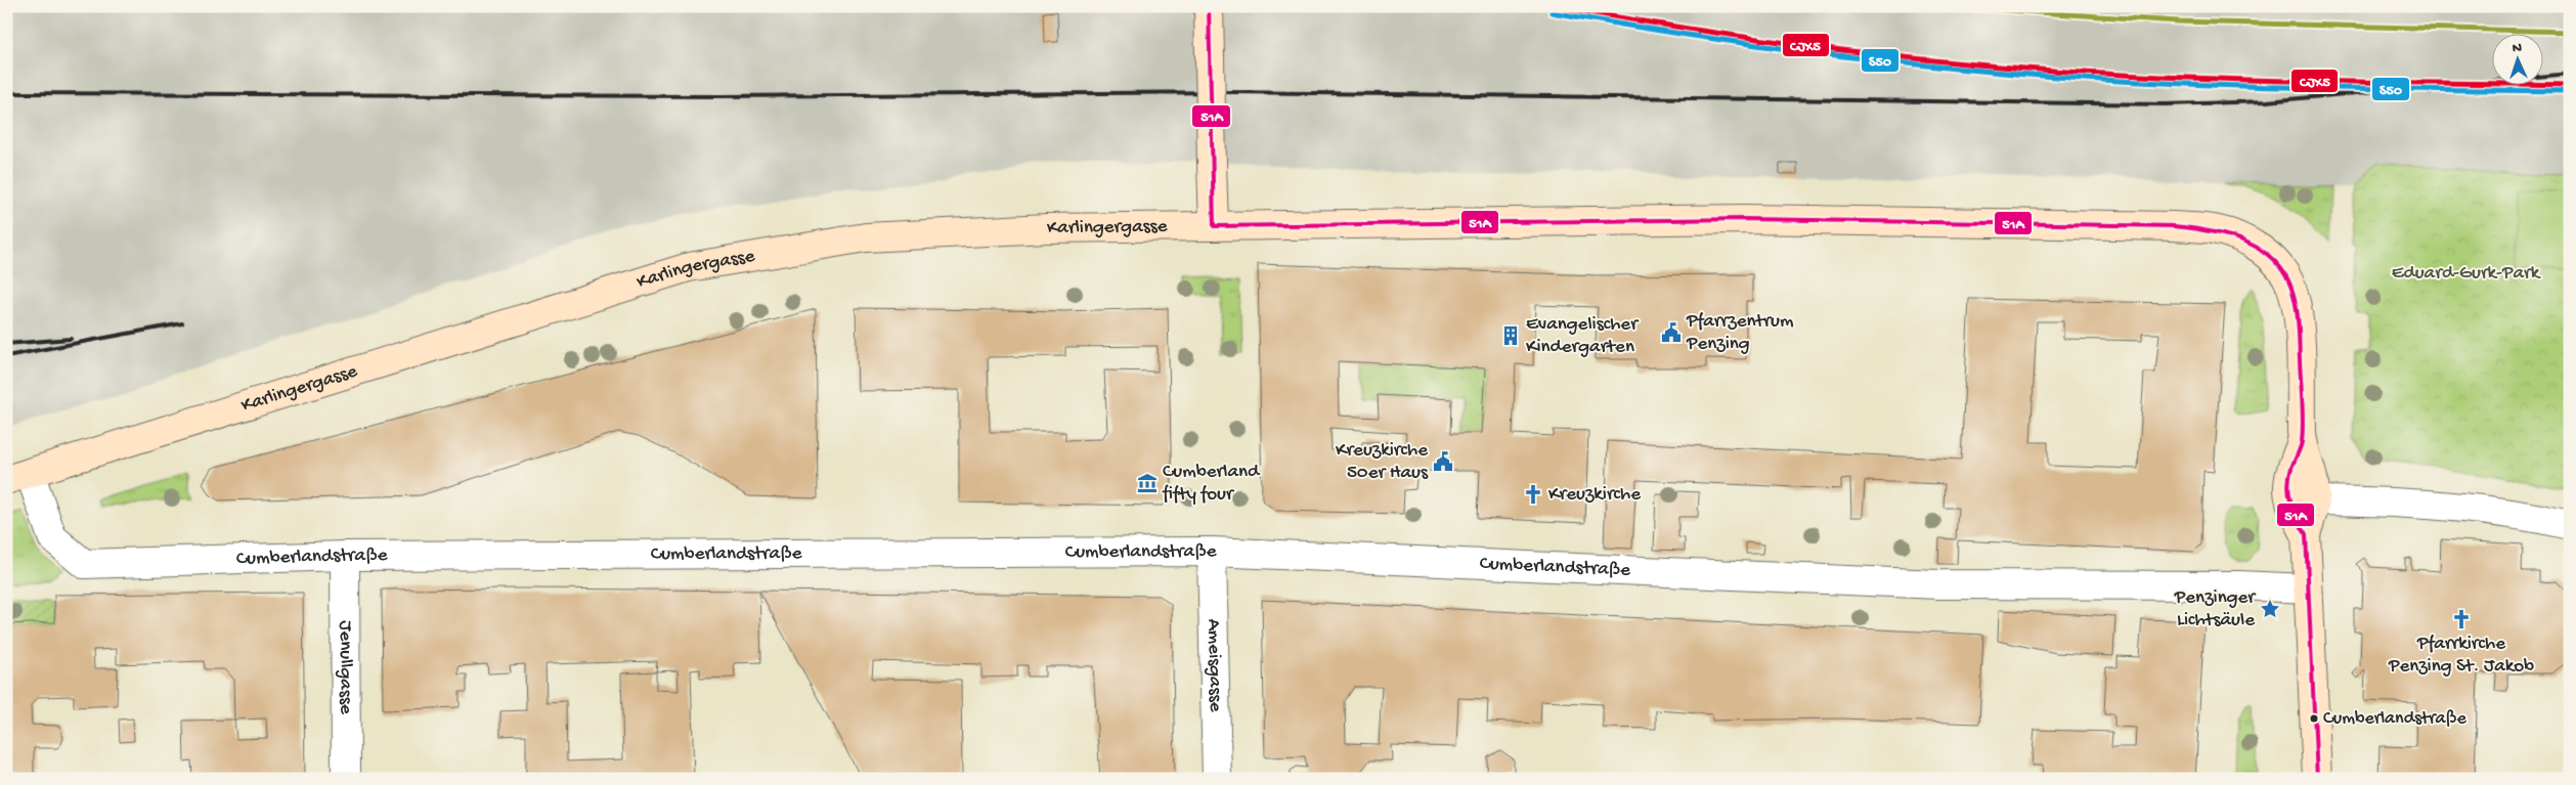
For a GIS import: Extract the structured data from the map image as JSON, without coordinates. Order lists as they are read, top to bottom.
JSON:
{
  "streets": {
    "main road": ["Karlingergasse"],
    "street": ["Cumberlandstraße", "Ameisgasse", "Jenullgasse"]
  },
  "crossings": [
    ["Karlingergasse", "Cumberlandstraße"],
    ["Cumberlandstraße", "Ameisgasse"],
    ["Cumberlandstraße", "Jenullgasse"]
  ],
  "parks": ["Eduard-Gurk-Park"],
  "places": {
    "public building": ["Pfarrzentrum Penzing", "Kreuzkirche 50er Haus"],
    "building": ["Evangelischer Kindergarten"],
    "museum": ["Cumberland fifty four"],
    "church": ["Kreuzkirche", "Pfarrkirche Penzing St. Jakob"],
    "place": ["Penzinger Lichtsäule"],
    "other": ["Cumberlandstraße"]
  },
  "lines": ["transit line CJX5", "transit line 51A", "transit line S50"],
  "north": "top"
}
